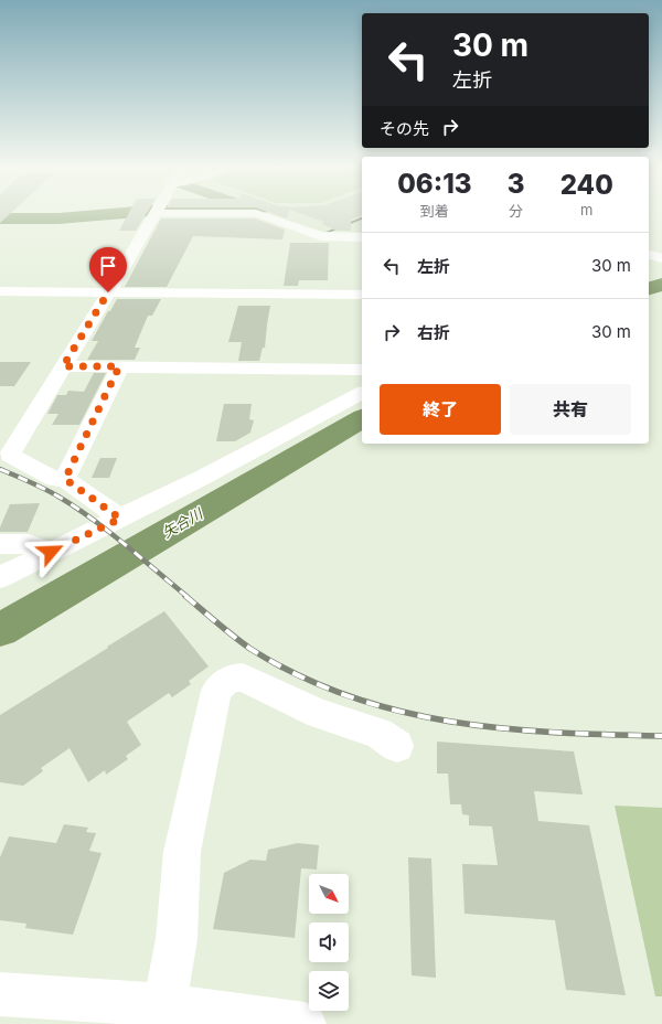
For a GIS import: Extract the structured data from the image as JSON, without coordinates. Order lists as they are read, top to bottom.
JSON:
{
  "water": ["矢合川"],
  "north": "bottom right",
  "page": {
    "turn": ["30 m", "左折"],
    "then": "その先",
    "eta": [
      "06:13",
      "到着",
      "3",
      "分",
      "240",
      "m"
    ],
    "list": [
      {
        "name": "左折",
        "value": "30 m"
      },
      {
        "name": "右折",
        "value": "30 m"
      }
    ],
    "buttons": ["終了", "共有"]
  }
}
